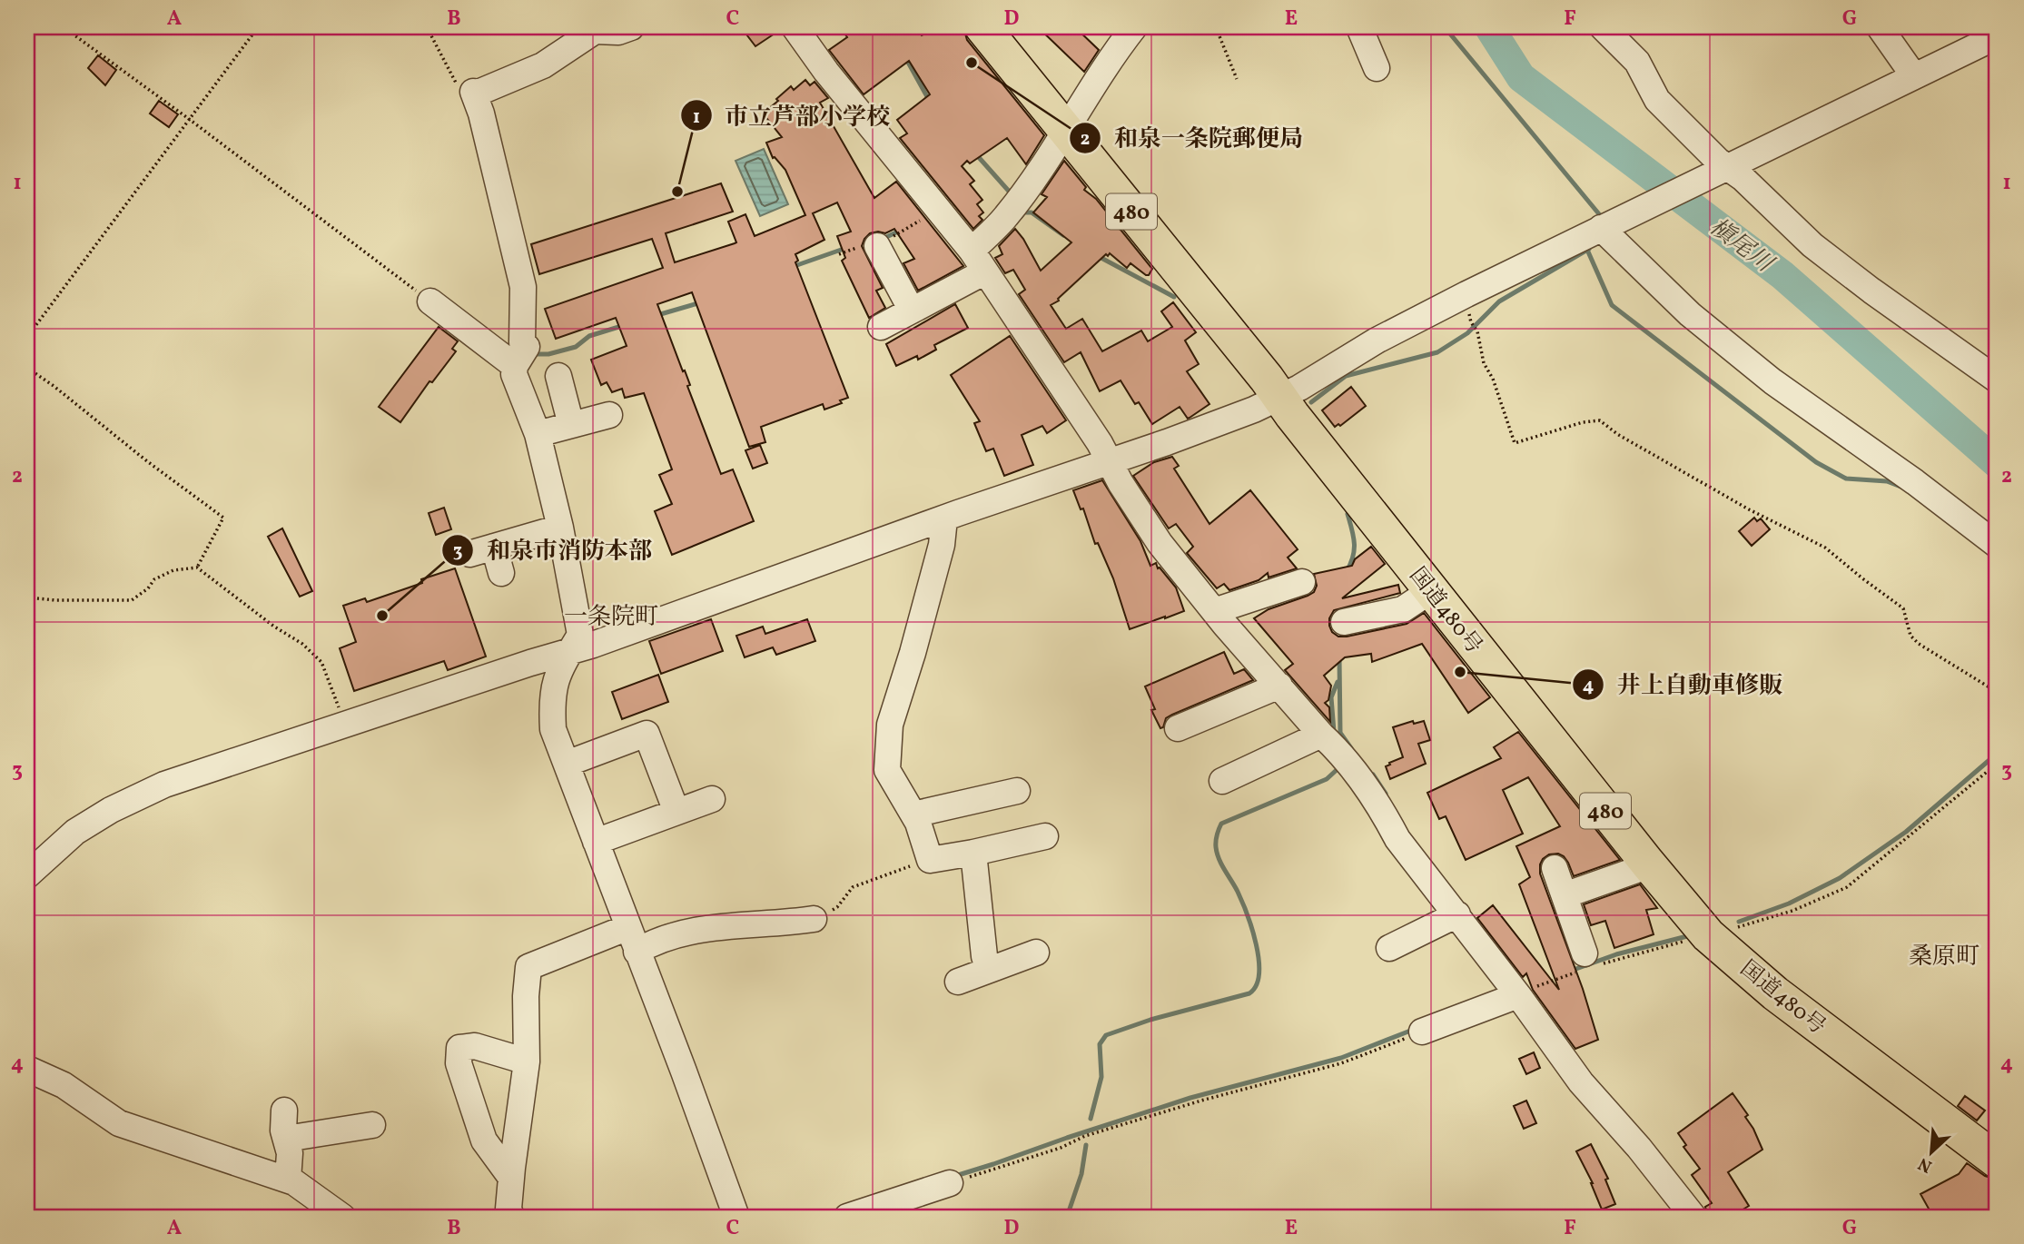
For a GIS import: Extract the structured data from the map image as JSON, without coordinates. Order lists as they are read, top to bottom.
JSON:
{
  "streets": {
    "highway": ["480", "国道480号"]
  },
  "districts": ["一条院町", "桑原町"],
  "water": ["槇尾川"],
  "places": [
    "和泉一条院郵便局",
    "市立芦部小学校",
    "和泉市消防本部",
    "井上自動車修販"
  ],
  "north": "bottom left",
  "grid": {
    "columns": [
      "A",
      "B",
      "C",
      "D",
      "E",
      "F",
      "G"
    ],
    "rows": [
      "1",
      "2",
      "3",
      "4"
    ]
  }
}
